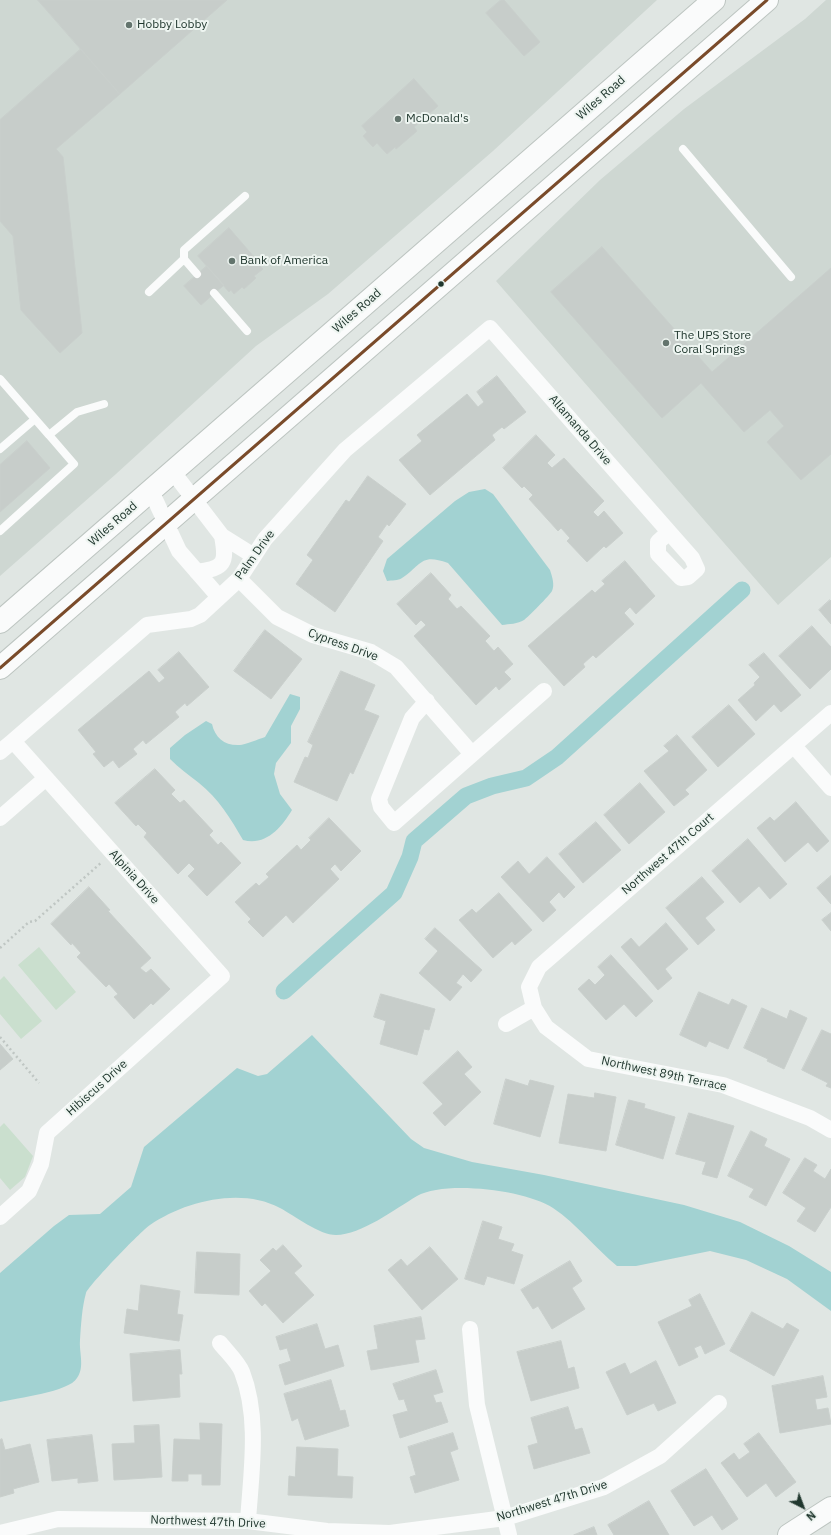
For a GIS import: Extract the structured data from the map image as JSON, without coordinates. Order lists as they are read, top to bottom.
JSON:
{
  "streets": {
    "main road": ["Wiles Road"],
    "street": [
      "Allamanda Drive",
      "Palm Drive",
      "Cypress Drive",
      "Northwest 47th Court",
      "Alpinia Drive",
      "Northwest 89th Terrace",
      "Hibiscus Drive",
      "Northwest 47th Drive"
    ]
  },
  "crossings": [
    ["Allamanda Drive", "Palm Drive"],
    ["Palm Drive", "Cypress Drive"],
    ["Northwest 47th Court", "Northwest 89th Terrace"],
    ["Alpinia Drive", "Hibiscus Drive"]
  ],
  "places": [
    "Hobby Lobby",
    "McDonald's",
    "Bank of America",
    "The UPS Store Coral Springs"
  ],
  "north": "bottom right"
}
